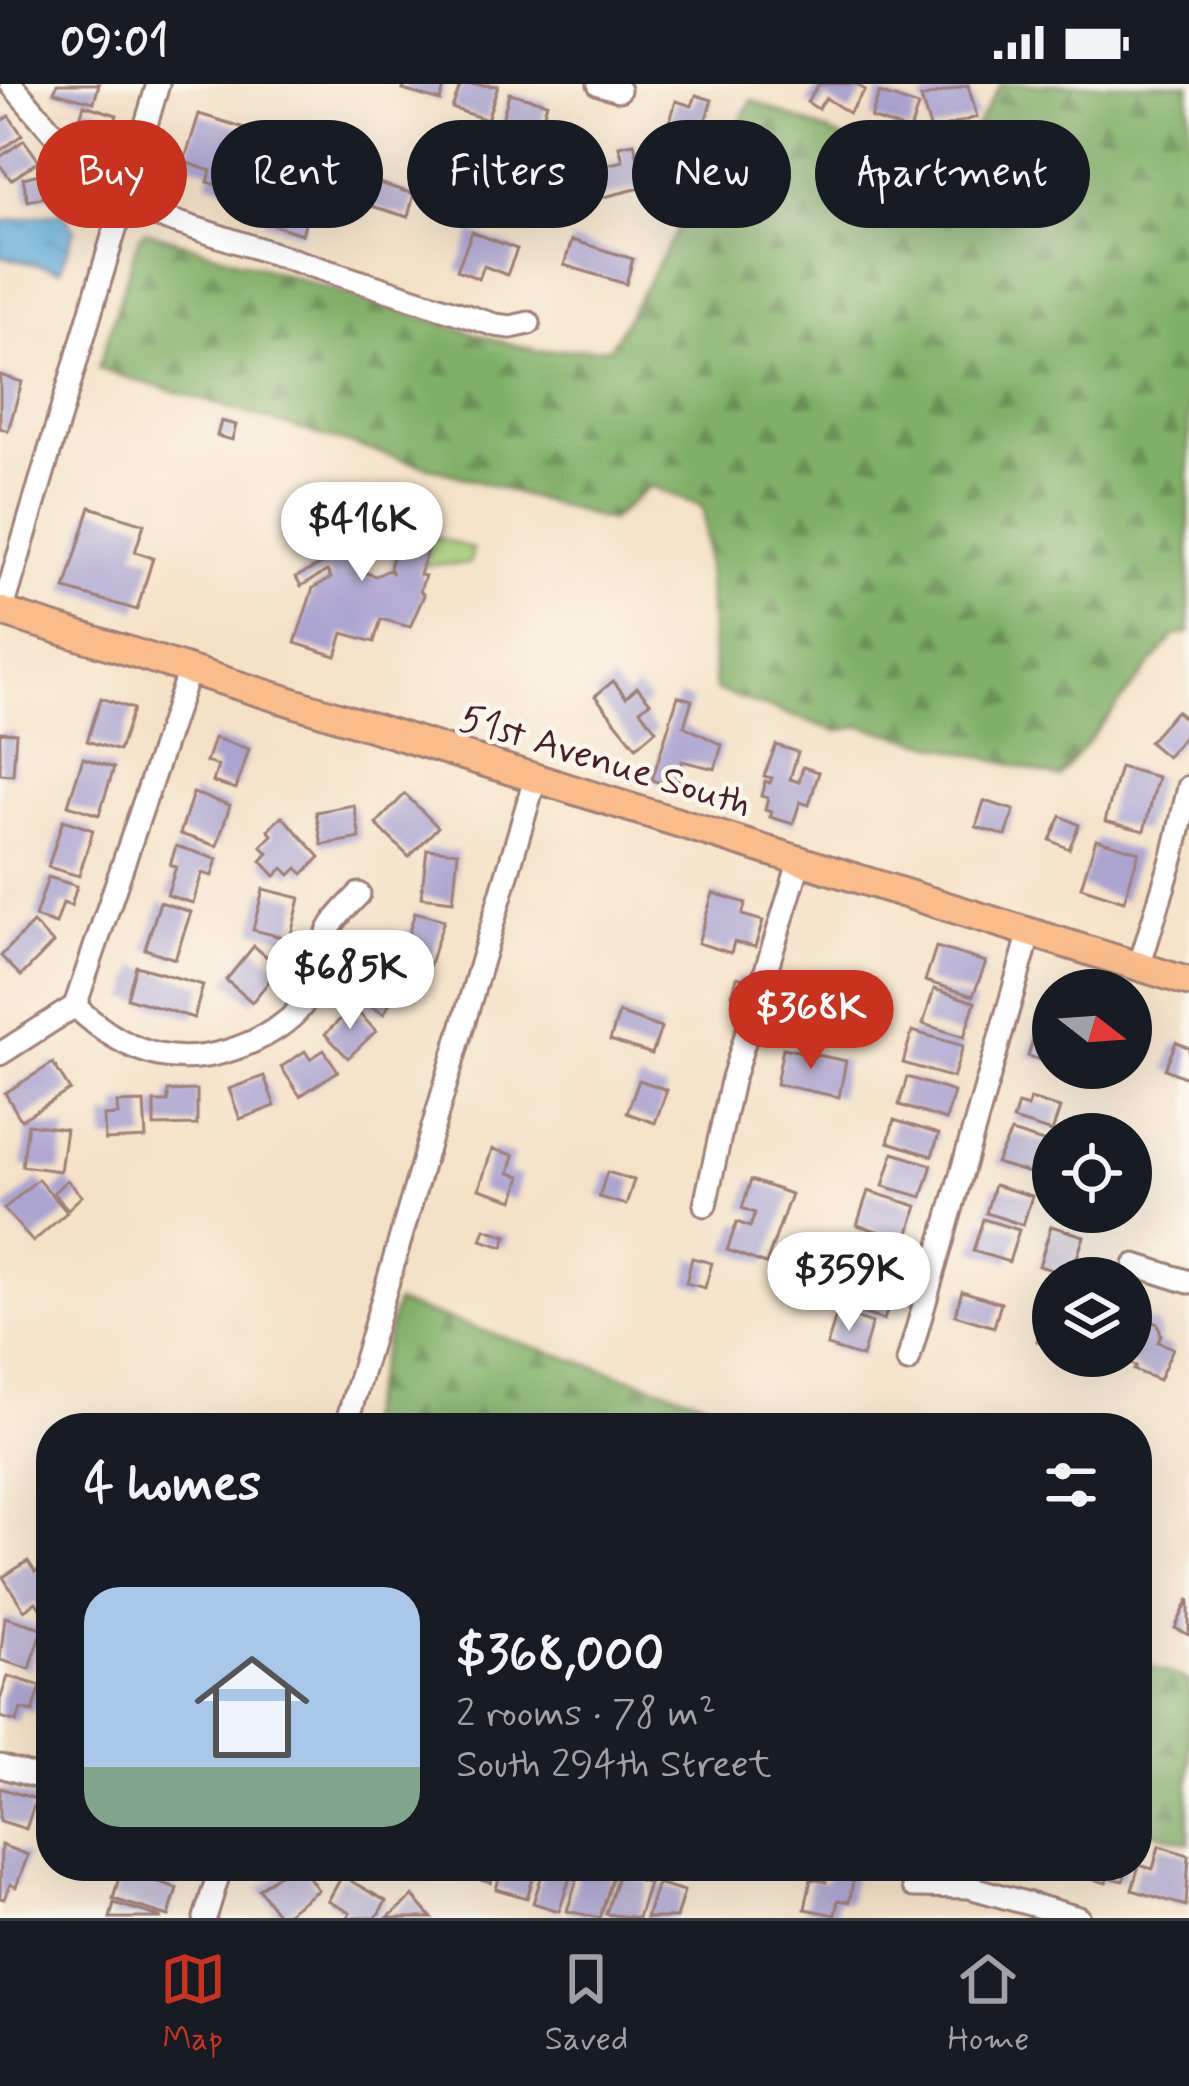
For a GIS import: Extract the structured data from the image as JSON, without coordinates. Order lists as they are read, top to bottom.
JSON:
{
  "streets": {
    "main road": ["51st Avenue South"]
  },
  "north": "right",
  "page": {
    "status": "09:01",
    "chip": [
      "Buy",
      "Rent",
      "Filters",
      "New",
      "Apartment"
    ],
    "price": [
      "$416K",
      "$685K",
      "$368K",
      "$359K"
    ],
    "heading": "4 homes",
    "list": [
      {
        "name": "$368,000",
        "note": "2 rooms · 78 m² · South 294th Street"
      }
    ],
    "tabs": ["Map", "Saved", "Home"]
  }
}
